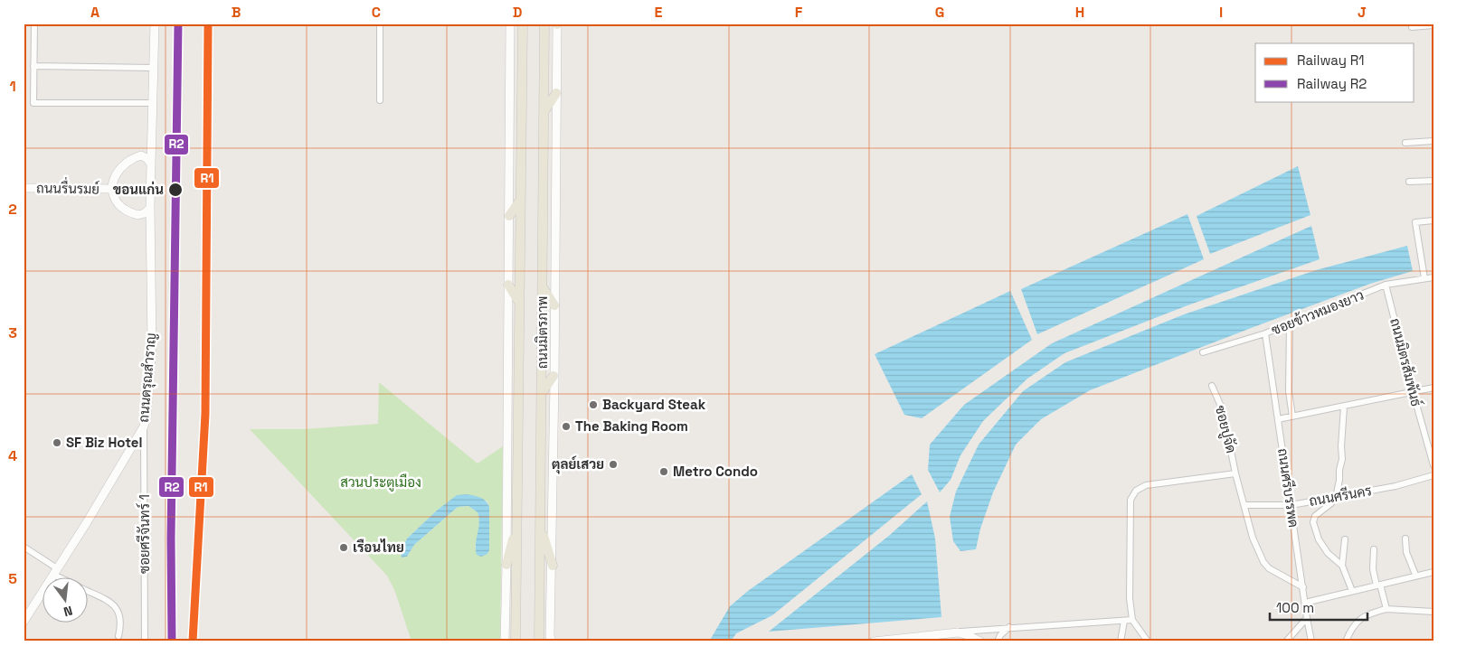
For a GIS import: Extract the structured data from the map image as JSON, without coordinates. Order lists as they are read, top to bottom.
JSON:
{
  "streets": {
    "main road": ["ถนนรื่นรมย์", "ถนนมิตรภาพ", "ถนนดรุณสำราญ"],
    "street": [
      "ซอยข้าวหมองยาว",
      "ถนนมิตรสัมพันธ์",
      "ซอยปูจัด",
      "ถนนศรีบรรพด",
      "ถนนศรีนคร",
      "ซอยศรีจันทร์ 1"
    ]
  },
  "crossings": [
    ["ถนนรื่นรมย์", "ถนนดรุณสำราญ"],
    ["ซอยข้าวหมองยาว", "ถนนมิตรสัมพันธ์"],
    ["ซอยข้าวหมองยาว", "ถนนศรีบรรพด"],
    ["ถนนดรุณสำราญ", "ซอยศรีจันทร์ 1"],
    ["ซอยปูจัด", "ถนนศรีบรรพด"],
    ["ซอยปูจัด", "ถนนศรีนคร"],
    ["ถนนศรีบรรพด", "ถนนศรีนคร"]
  ],
  "parks": ["สวนประตูเมือง"],
  "places": [
    "ขอนแก่น",
    "Backyard Steak",
    "The Baking Room",
    "SF Biz Hotel",
    "ตุลย์เสวย",
    "Metro Condo",
    "เรือนไทย"
  ],
  "lines": ["rail line R1", "rail line R2"],
  "legend": ["Railway R1", "Railway R2"],
  "scale_bar": "100 m",
  "north": "bottom",
  "grid": {
    "columns": [
      "A",
      "B",
      "C",
      "D",
      "E",
      "F",
      "G",
      "H",
      "I",
      "J"
    ],
    "rows": [
      "1",
      "2",
      "3",
      "4",
      "5"
    ]
  }
}
